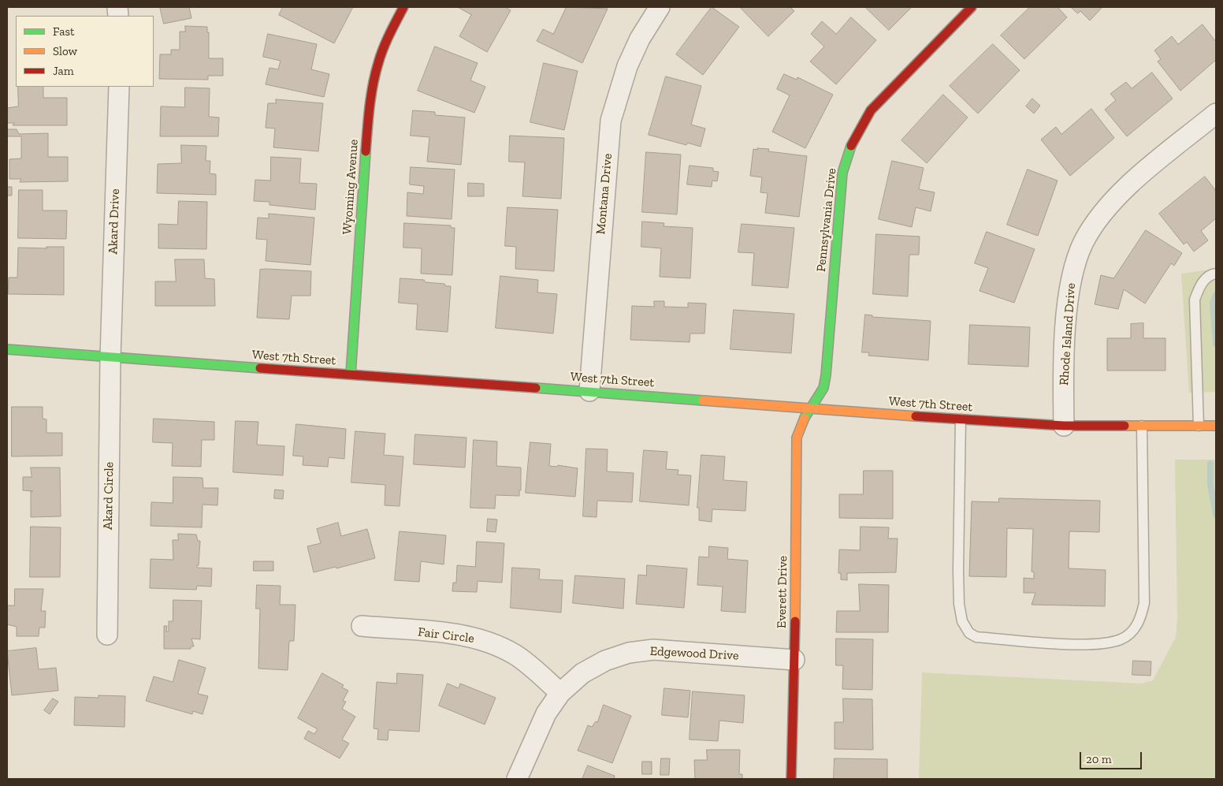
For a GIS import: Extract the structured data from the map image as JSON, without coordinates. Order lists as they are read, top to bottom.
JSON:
{
  "streets": {
    "main road": [
      "Wyoming Avenue",
      "Pennsylvania Drive",
      "West 7th Street",
      "Everett Drive"
    ],
    "street": [
      "Montana Drive",
      "Akard Drive",
      "Rhode Island Drive",
      "Akard Circle",
      "Fair Circle",
      "Edgewood Drive"
    ]
  },
  "crossings": [
    ["Wyoming Avenue", "West 7th Street"],
    ["Montana Drive", "West 7th Street"],
    ["Pennsylvania Drive", "West 7th Street"],
    ["Pennsylvania Drive", "Everett Drive"],
    ["Akard Drive", "West 7th Street"],
    ["Akard Drive", "Akard Circle"],
    ["Rhode Island Drive", "West 7th Street"],
    ["West 7th Street", "Akard Circle"],
    ["West 7th Street", "Everett Drive"],
    ["Everett Drive", "Edgewood Drive"],
    ["Fair Circle", "Edgewood Drive"]
  ],
  "legend": ["Fast", "Slow", "Jam"],
  "scale_bar": "20 m"
}
